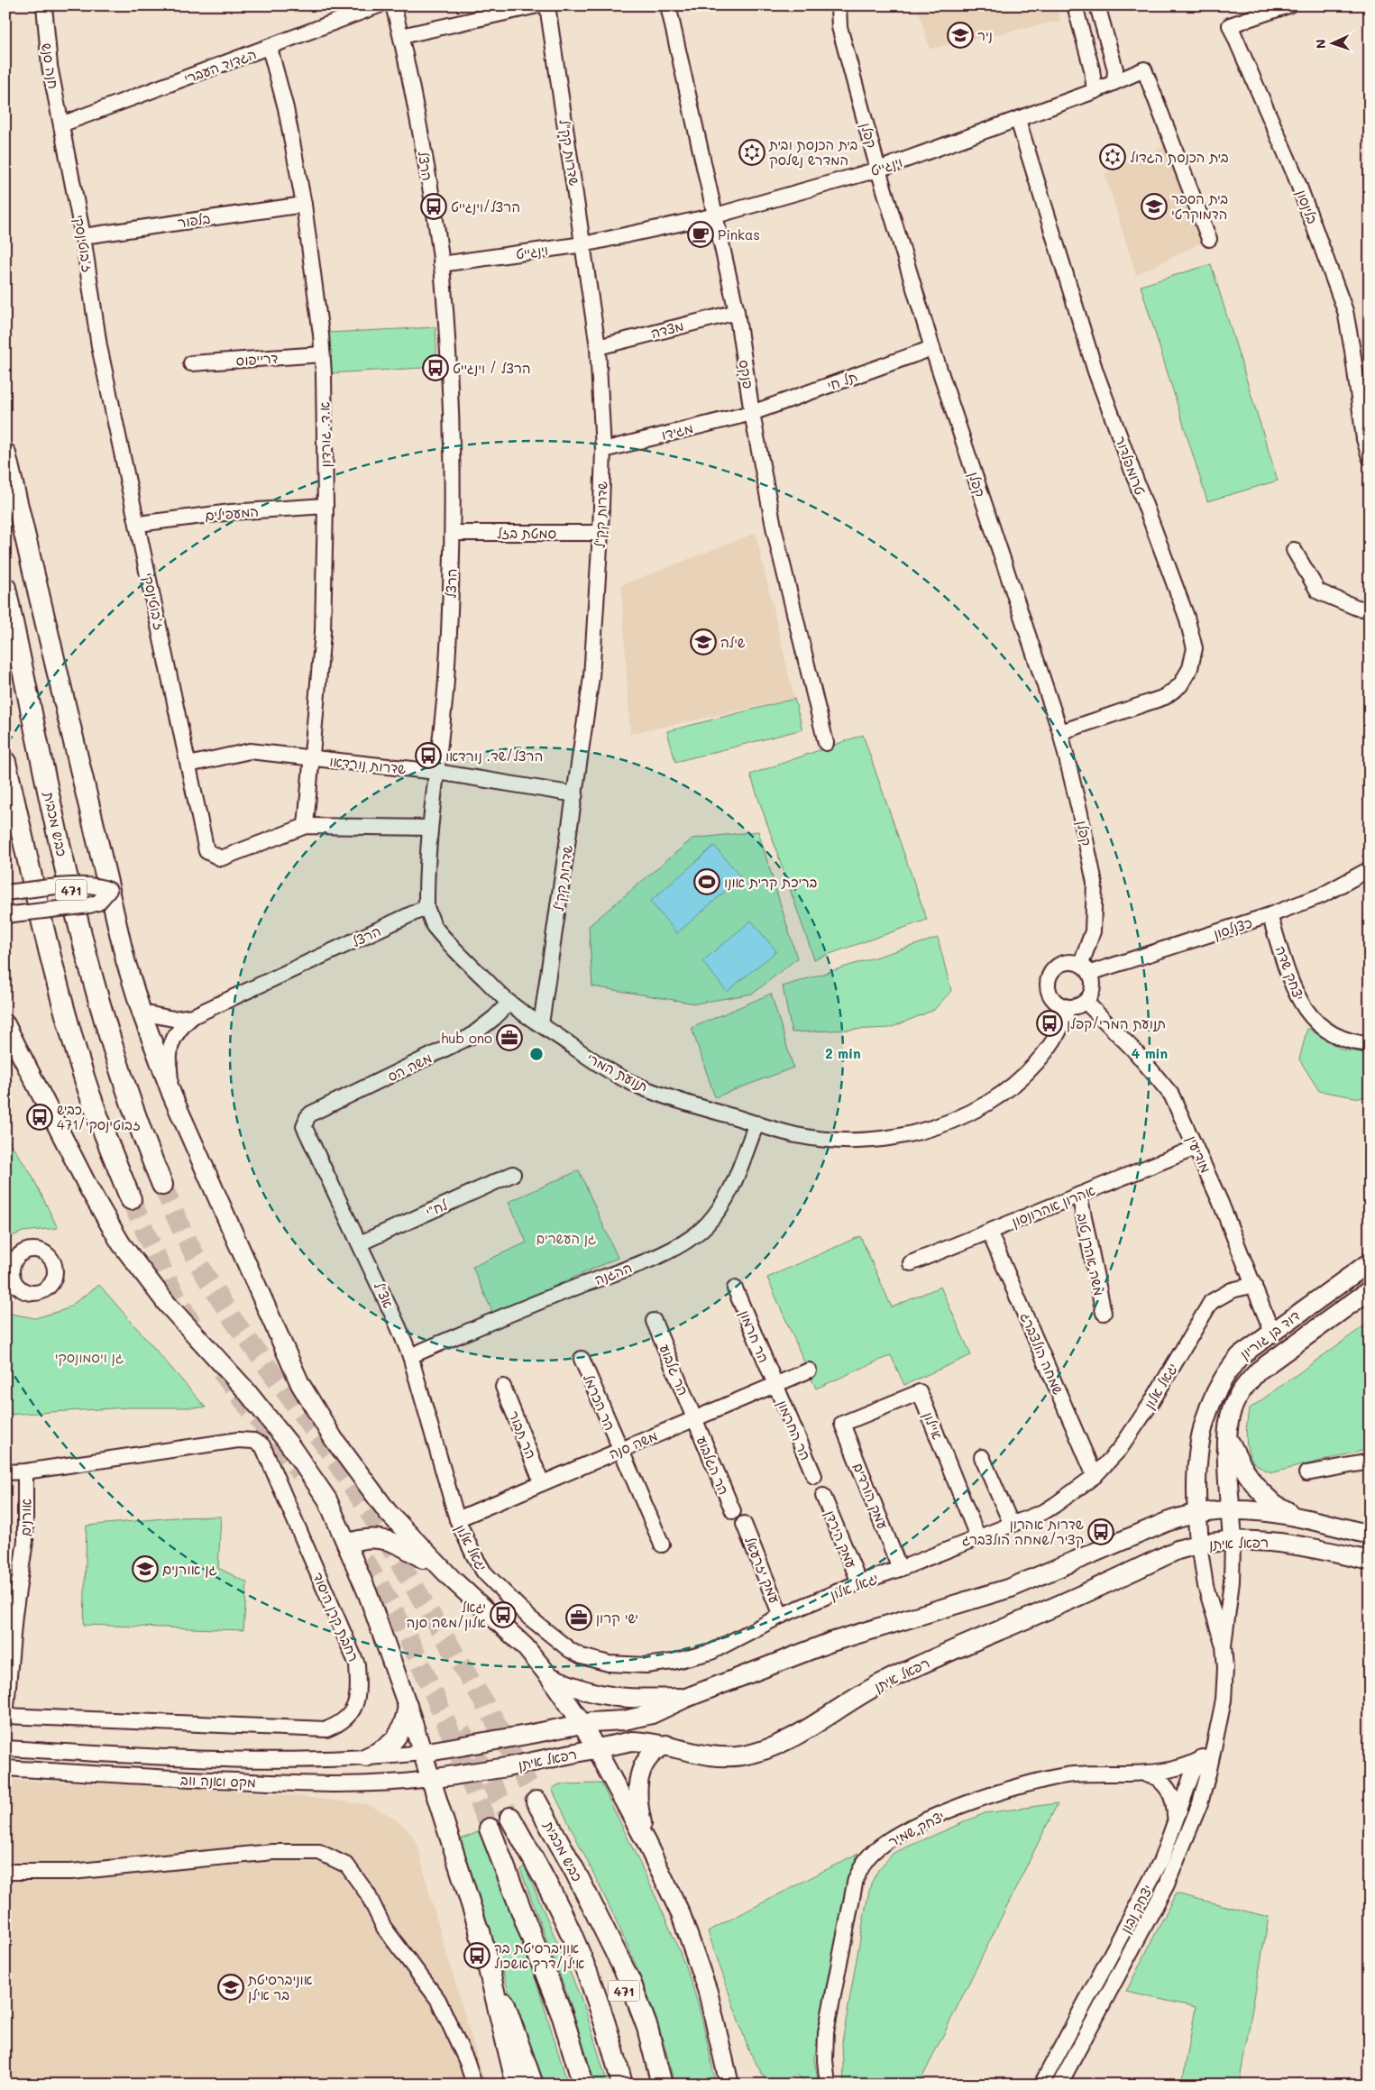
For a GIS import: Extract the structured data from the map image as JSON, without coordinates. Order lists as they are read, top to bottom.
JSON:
{
  "streets": {
    "highway": ["כביש מכבית", "471"],
    "main road": ["דוד בן גוריון", "רפאל איתן", "יצחק נבון"],
    "street": [
      "חנה סנש",
      "הגדוד העברי",
      "קפלן",
      "שדרות קק\"ל",
      "הרצל",
      "וינגייט",
      "בלינסון",
      "בלפור",
      "ז'בוטינסקי",
      "מצדה",
      "דרייפוס",
      "פנקס",
      "תל חי",
      "מגידו",
      "א.ד. גורדון",
      "טרומפלדור",
      "המעפילים",
      "סמטת בזל",
      "שדרות נורדאו",
      "כצנלסון",
      "יצחק שדה",
      "משה הס",
      "תנועת המרי",
      "מודיעין",
      "אהרון אהרונסון",
      "לח\"י",
      "משה אהרן טוב",
      "ההגנה",
      "אצ\"ל",
      "הר חרמון",
      "שמחה הולצברג",
      "הר גלבוע",
      "יגאל אלון",
      "הר הכרמל",
      "איילון",
      "הר החרמון",
      "הר תבור",
      "משה סנה",
      "הר הגלבוע",
      "עמק הורדים",
      "אורנים",
      "עמק הירדן",
      "עמק יזרעאל",
      "רחבת קרן היסוד",
      "מקס ואנה ווב",
      "יצחק שמיר"
    ]
  },
  "crossings": [
    ["חנה סנש", "הגדוד העברי"],
    ["חנה סנש", "ז'בוטינסקי"],
    ["הגדוד העברי", "ז'בוטינסקי"],
    ["הגדוד העברי", "א.ד. גורדון"],
    ["קפלן", "וינגייט"],
    ["קפלן", "תל חי"],
    ["קפלן", "טרומפלדור"],
    ["קפלן", "כצנלסון"],
    ["קפלן", "תנועת המרי"],
    ["קפלן", "מודיעין"],
    ["שדרות קק\"ל", "וינגייט"],
    ["שדרות קק\"ל", "מצדה"],
    ["שדרות קק\"ל", "מגידו"],
    ["שדרות קק\"ל", "סמטת בזל"],
    ["שדרות קק\"ל", "שדרות נורדאו"],
    ["שדרות קק\"ל", "תנועת המרי"],
    ["הרצל", "וינגייט"],
    ["הרצל", "ז'בוטינסקי"],
    ["הרצל", "סמטת בזל"],
    ["הרצל", "שדרות נורדאו"],
    ["הרצל", "תנועת המרי"],
    ["וינגייט", "פנקס"],
    ["וינגייט", "טרומפלדור"],
    ["בלפור", "ז'בוטינסקי"],
    ["בלפור", "א.ד. גורדון"],
    ["ז'בוטינסקי", "א.ד. גורדון"],
    ["ז'בוטינסקי", "המעפילים"],
    ["ז'בוטינסקי", "שדרות נורדאו"],
    ["מצדה", "פנקס"],
    ["דרייפוס", "א.ד. גורדון"],
    ["פנקס", "תל חי"],
    ["פנקס", "מגידו"],
    ["תל חי", "מגידו"],
    ["א.ד. גורדון", "המעפילים"],
    ["א.ד. גורדון", "שדרות נורדאו"],
    ["כביש מכבית", "471"],
    ["כצנלסון", "יצחק שדה"],
    ["כצנלסון", "תנועת המרי"],
    ["כצנלסון", "מודיעין"],
    ["משה הס", "תנועת המרי"],
    ["משה הס", "אצ\"ל"],
    ["תנועת המרי", "מודיעין"],
    ["תנועת המרי", "ההגנה"],
    ["מודיעין", "אהרון אהרונסון"],
    ["מודיעין", "דוד בן גוריון"],
    ["מודיעין", "יגאל אלון"],
    ["אהרון אהרונסון", "משה אהרן טוב"],
    ["אהרון אהרונסון", "שמחה הולצברג"],
    ["לח\"י", "אצ\"ל"],
    ["ההגנה", "אצ\"ל"],
    ["אצ\"ל", "יגאל אלון"],
    ["דוד בן גוריון", "רפאל איתן"],
    ["דוד בן גוריון", "יצחק נבון"],
    ["הר חרמון", "הר החרמון"],
    ["הר חרמון", "משה סנה"],
    ["שמחה הולצברג", "יגאל אלון"],
    ["הר גלבוע", "משה סנה"],
    ["הר גלבוע", "הר הגלבוע"],
    ["יגאל אלון", "איילון"],
    ["יגאל אלון", "משה סנה"],
    ["יגאל אלון", "עמק הורדים"],
    ["יגאל אלון", "עמק הירדן"],
    ["יגאל אלון", "עמק יזרעאל"],
    ["הר הכרמל", "משה סנה"],
    ["איילון", "עמק הורדים"],
    ["הר החרמון", "משה סנה"],
    ["הר תבור", "משה סנה"],
    ["משה סנה", "הר הגלבוע"],
    ["אורנים", "רחבת קרן היסוד"],
    ["רפאל איתן", "מקס ואנה ווב"],
    ["רפאל איתן", "יצחק נבון"],
    ["יצחק שמיר", "יצחק נבון"]
  ],
  "parks": ["גן העשרים", "גן ויסמונסקי"],
  "places": {
    "school or university": [
      "ניר",
      "בית הספר הדמוקרטי",
      "שילה",
      "גן אורנים",
      "אוניברסיטת בר אילן"
    ],
    "synagogue": ["בית הכנסת ובית המדרש נשלסק", "בית הכנסת הגדול"],
    "bus stop": [
      "הרצל/וינגייט",
      "הרצל / וינגייט",
      "הרצל/שד. נורדאו",
      "תנועת המרי/קפלן",
      "כביש 471/זבוטינסקי",
      "שדרות אהרון קציר/שמחה הולצברג",
      "יגאל אלון/משה סנה",
      "אוניברסיטת בר אילן/דרך אשכול"
    ],
    "cafe": ["Pinkas"],
    "sports": ["בריכת קרית אונו"],
    "office": ["hub ono", "ישי קרון"]
  },
  "north": "left",
  "rings": ["2 min", "4 min"]
}
